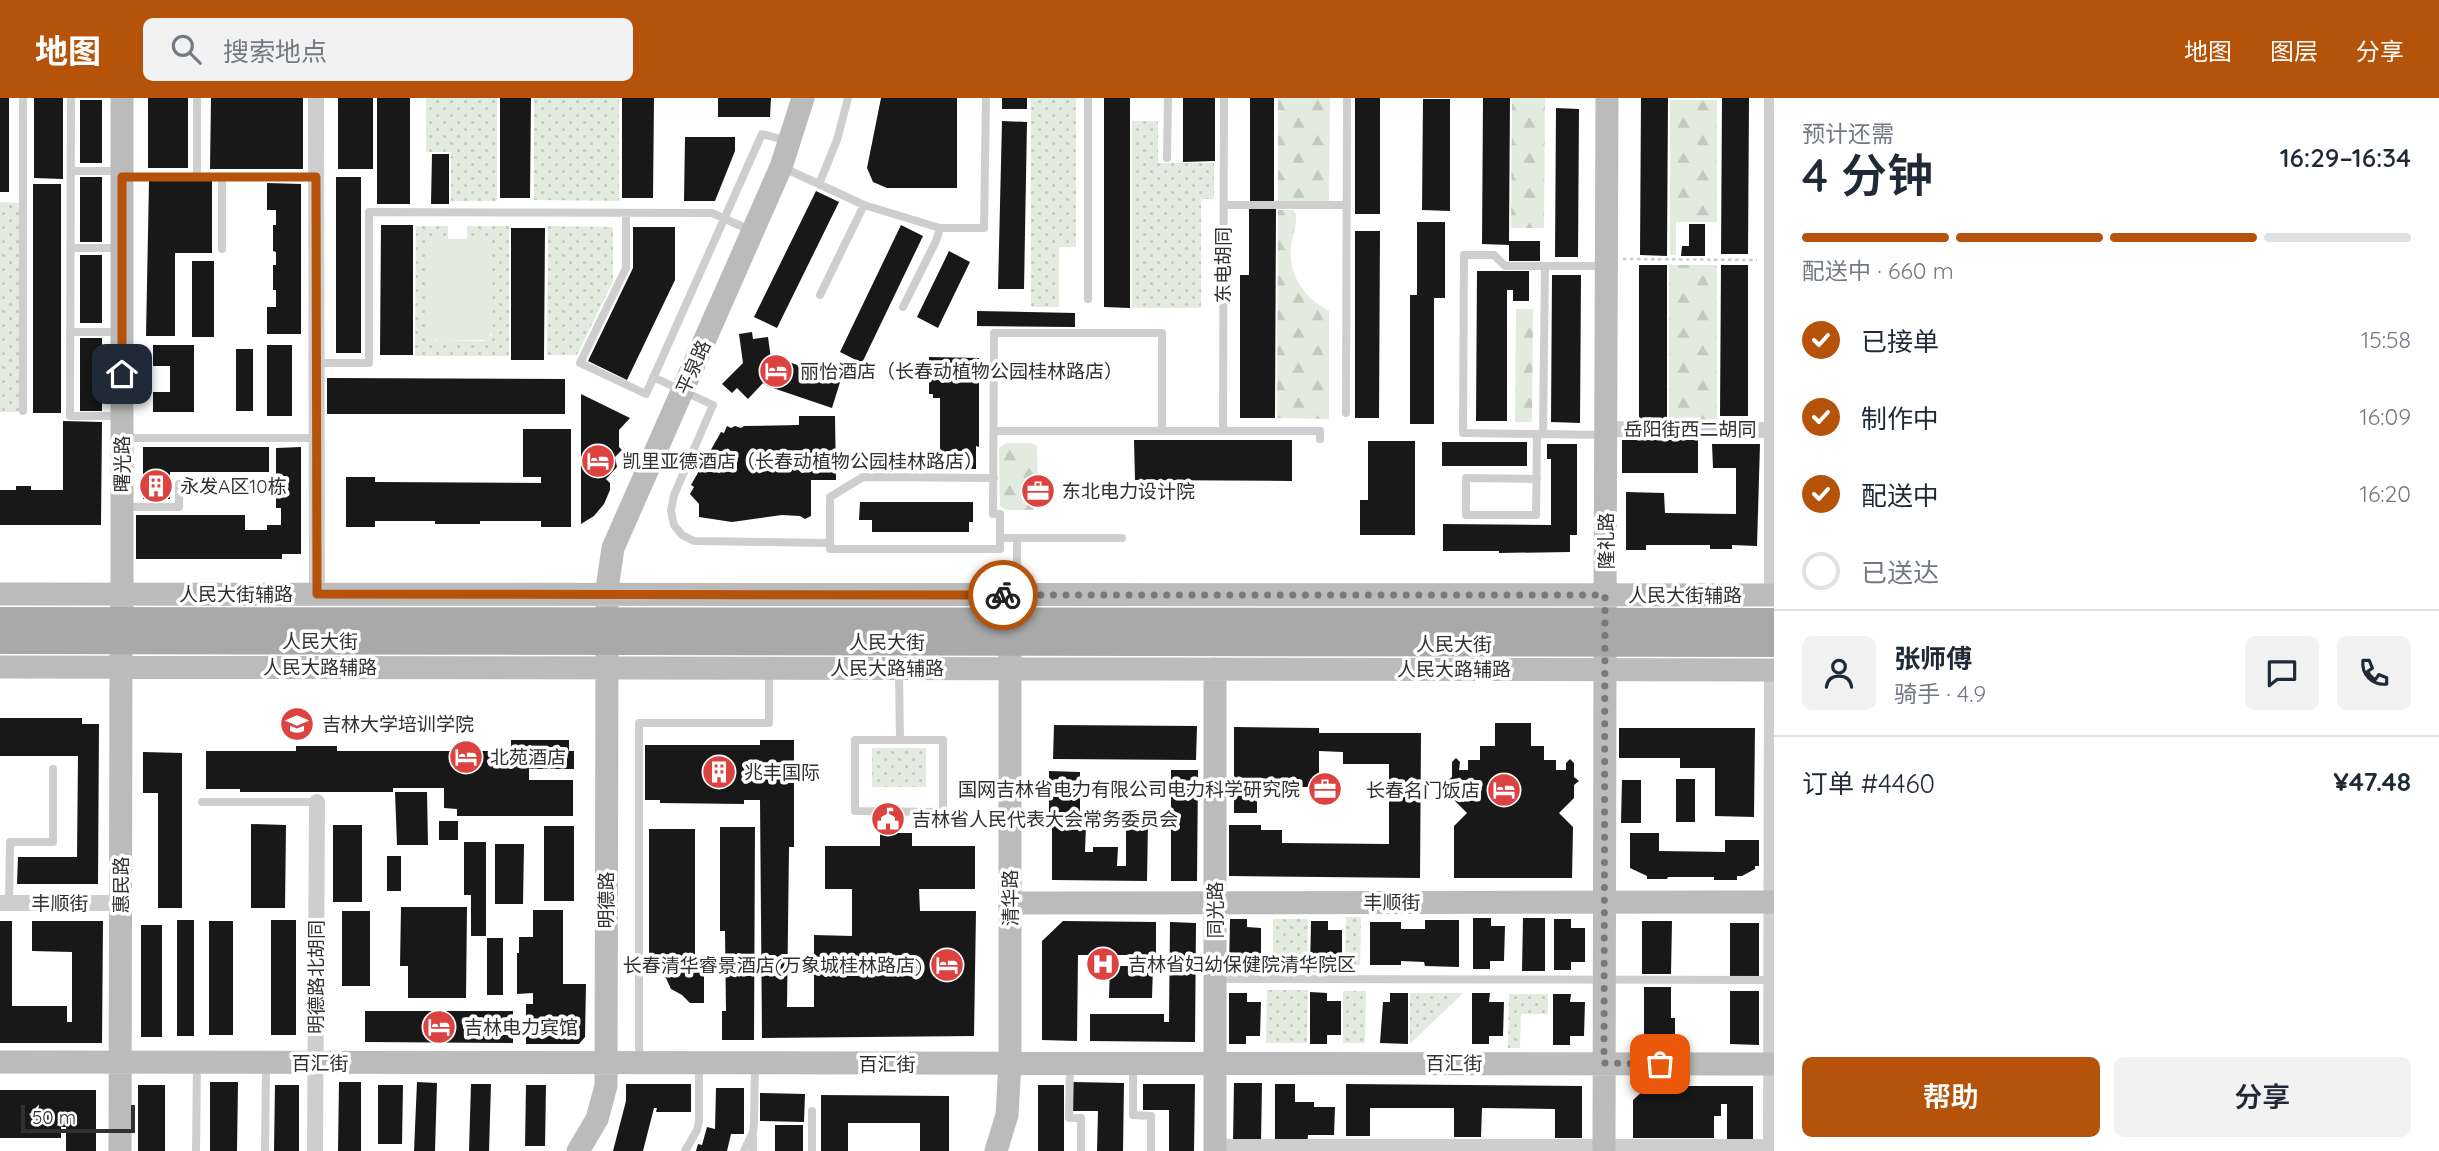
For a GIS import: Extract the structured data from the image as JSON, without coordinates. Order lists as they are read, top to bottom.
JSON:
{
  "streets": {
    "main road": ["人民大街"],
    "street": [
      "平泉路",
      "岳阳街西二胡同",
      "曙光路",
      "隆礼路",
      "人民大街辅路",
      "人民大路辅路",
      "惠民路",
      "清华路",
      "明德路",
      "丰顺街",
      "同光路",
      "明德路北胡同",
      "百汇街"
    ],
    "lane": ["东电胡同"]
  },
  "crossings": [
    ["平泉路", "人民大街辅路"],
    ["平泉路", "人民大街"],
    ["平泉路", "人民大路辅路"],
    ["平泉路", "明德路"],
    ["岳阳街西二胡同", "隆礼路"],
    ["曙光路", "人民大街辅路"],
    ["曙光路", "人民大街"],
    ["曙光路", "惠民路"],
    ["隆礼路", "人民大街辅路"],
    ["隆礼路", "人民大街"],
    ["隆礼路", "人民大路辅路"],
    ["隆礼路", "丰顺街"],
    ["隆礼路", "百汇街"],
    ["人民大街辅路", "人民大街"],
    ["人民大街辅路", "人民大路辅路"],
    ["人民大街辅路", "惠民路"],
    ["人民大街辅路", "明德路"],
    ["人民大街", "人民大路辅路"],
    ["人民大街", "惠民路"],
    ["人民大街", "清华路"],
    ["人民大街", "明德路"],
    ["人民大路辅路", "清华路"],
    ["人民大路辅路", "明德路"],
    ["人民大路辅路", "同光路"],
    ["惠民路", "丰顺街"],
    ["惠民路", "百汇街"],
    ["清华路", "丰顺街"],
    ["清华路", "百汇街"],
    ["明德路", "百汇街"],
    ["丰顺街", "同光路"],
    ["同光路", "百汇街"],
    ["明德路北胡同", "百汇街"]
  ],
  "places": {
    "hotel": [
      "丽怡酒店（长春动植物公园桂林路店）",
      "凯里亚德酒店（长春动植物公园桂林路店）",
      "北苑酒店",
      "长春名门饭店",
      "长春清华睿景酒店(万象城桂林路店)",
      "吉林电力宾馆"
    ],
    "building": ["永发A区10栋", "兆丰国际"],
    "office": ["东北电力设计院", "国网吉林省电力有限公司电力科学研究院"],
    "school or university": ["吉林大学培训学院"],
    "public building": ["吉林省人民代表大会常务委员会"],
    "hospital": ["吉林省妇幼保健院清华院区"]
  },
  "scale_bar": "50 m",
  "page": {
    "header": "地图",
    "search": "搜索地点",
    "nav": ["地图", "图层", "分享"],
    "heading": ["4 分钟", "预计还需", "16:29–16:34"],
    "panel": [
      "张师傅",
      "骑手 · 4.9",
      "订单 #4460",
      "¥47.48"
    ],
    "bar": "配送中 · 660 m",
    "list": [
      ["已接单", "15:58"],
      ["制作中", "16:09"],
      ["配送中", "16:20"],
      "已送达"
    ],
    "buttons": ["帮助", "分享"],
    "scale": "50 m"
  }
}
